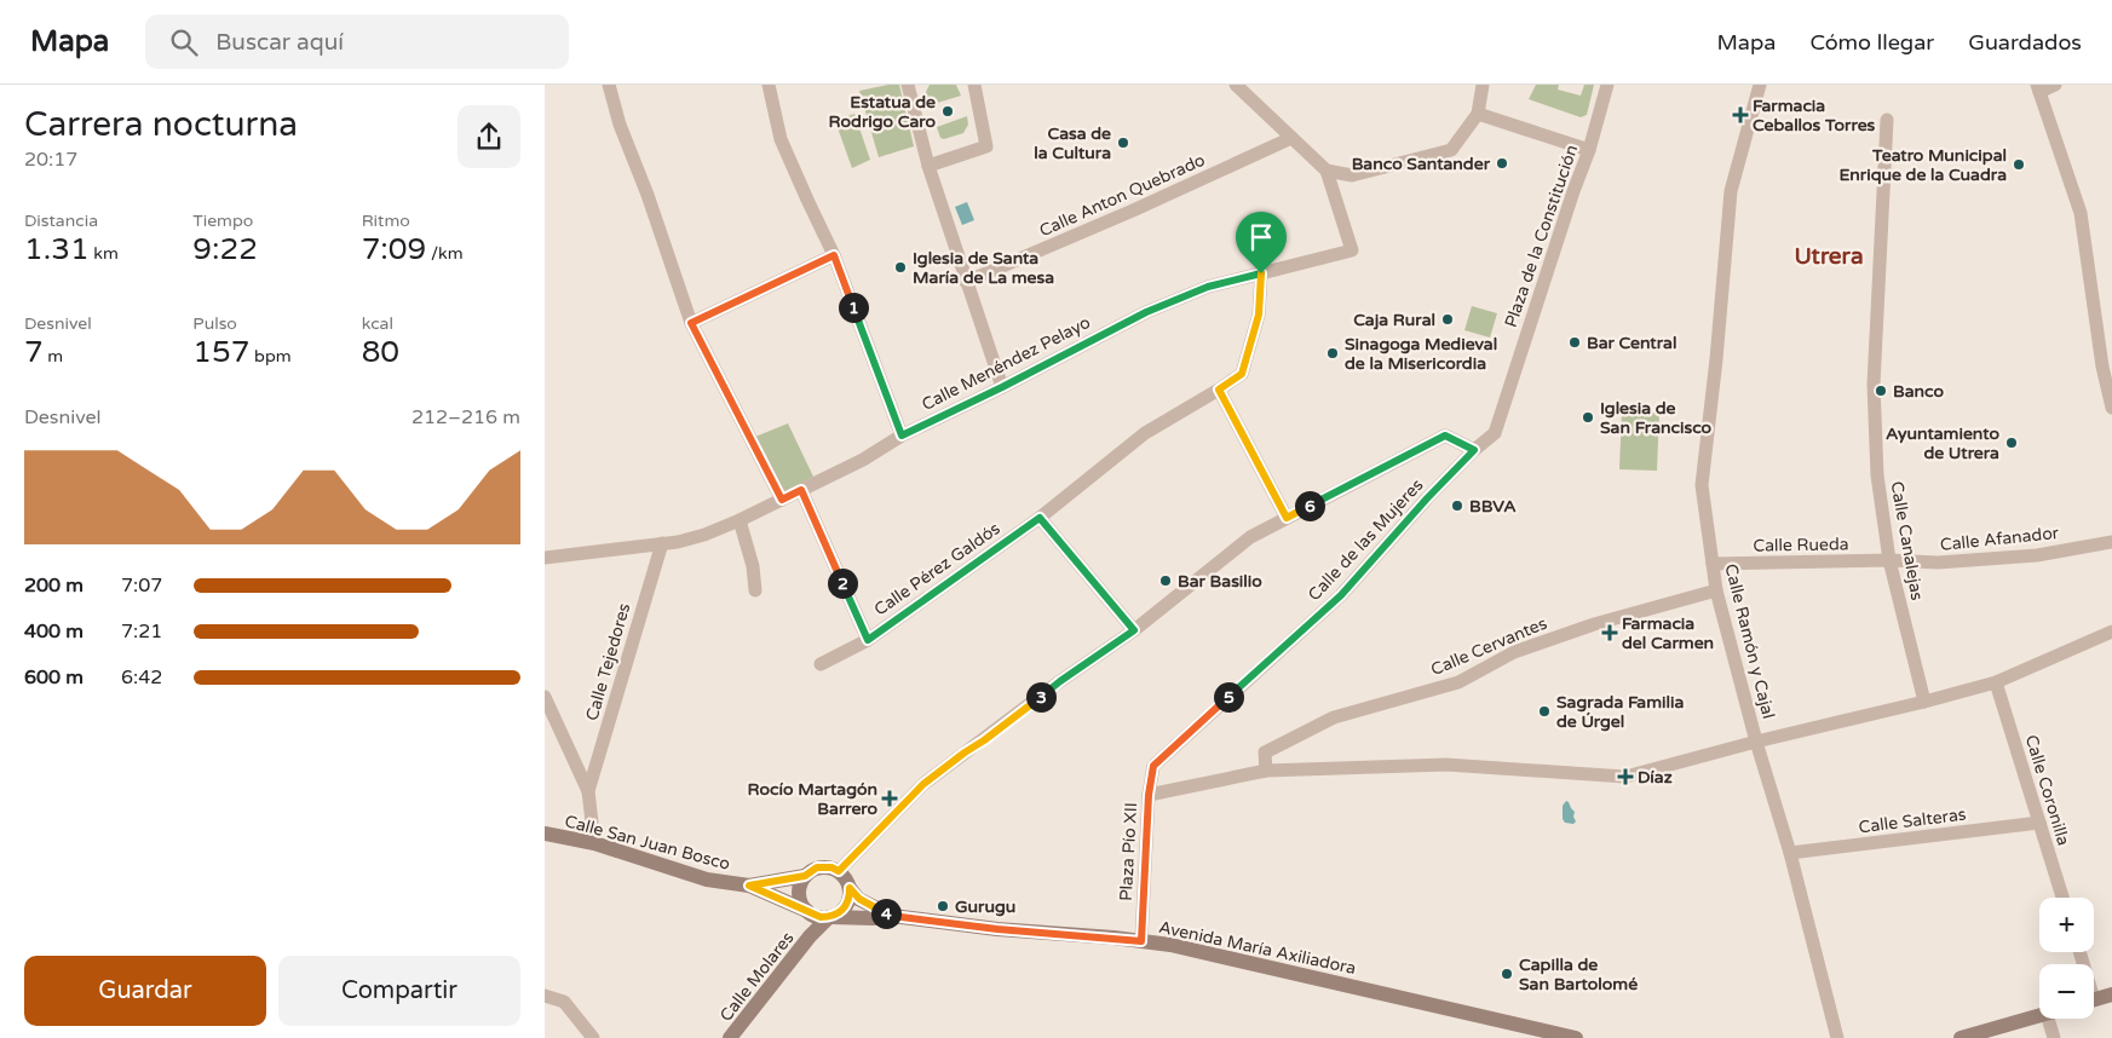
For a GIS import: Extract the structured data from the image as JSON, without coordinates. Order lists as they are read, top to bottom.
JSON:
{
  "streets": {
    "street": [
      "Calle Anton Quebrado",
      "Plaza de la Constitución",
      "Calle Menéndez Pelayo",
      "Calle Afanador",
      "Calle de las Mujeres",
      "Calle Canalejas",
      "Calle Rueda",
      "Calle Pérez Galdós",
      "Calle Ramón y Cajal",
      "Calle Cervantes",
      "Calle Tejedores",
      "Calle Coronilla",
      "Calle Salteras",
      "Calle San Juan Bosco",
      "Plaza Pío XII",
      "Avenida María Axiliadora",
      "Calle Molares"
    ]
  },
  "crossings": [
    ["Plaza de la Constitución", "Calle de las Mujeres"],
    ["Calle Menéndez Pelayo", "Calle Pérez Galdós"],
    ["Calle Menéndez Pelayo", "Calle Tejedores"],
    ["Calle Afanador", "Calle Canalejas"],
    ["Calle Afanador", "Calle Rueda"],
    ["Calle de las Mujeres", "Plaza Pío XII"],
    ["Calle Canalejas", "Calle Rueda"],
    ["Calle Rueda", "Calle Ramón y Cajal"],
    ["Calle Ramón y Cajal", "Calle Cervantes"],
    ["Calle Ramón y Cajal", "Calle Salteras"],
    ["Calle Coronilla", "Calle Salteras"],
    ["Calle San Juan Bosco", "Avenida María Axiliadora"],
    ["Calle San Juan Bosco", "Calle Molares"],
    ["Plaza Pío XII", "Avenida María Axiliadora"]
  ],
  "districts": ["Utrera"],
  "places": {
    "other": [
      "Estatua de Rodrigo Caro",
      "Casa de la Cultura",
      "Banco Santander",
      "Teatro Municipal Enrique de la Cuadra",
      "Iglesia de Santa María de La mesa",
      "Caja Rural",
      "Bar Central",
      "Sinagoga Medieval de la Misericordia",
      "Banco",
      "Iglesia de San Francisco",
      "Ayuntamiento de Utrera",
      "BBVA",
      "Bar Basilio",
      "Sagrada Familia de Úrgel",
      "Gurugu",
      "Capilla de San Bartolomé"
    ],
    "health": [
      "Farmacia Ceballos Torres",
      "Farmacia del Carmen",
      "Díaz",
      "Rocío Martagón Barrero"
    ]
  },
  "page": {
    "header": "Mapa",
    "search": "Buscar aquí",
    "nav": ["Mapa", "Cómo llegar", "Guardados"],
    "heading": ["Carrera nocturna", "20:17"],
    "stats": [
      ["Distancia", "1.31 km"],
      ["Tiempo", "9:22"],
      ["Ritmo", "7:09 /km"],
      ["Desnivel", "7 m"],
      ["Pulso", "157 bpm"],
      ["kcal", "80"]
    ],
    "pins": [
      "1",
      "6",
      "2",
      "3",
      "5",
      "4"
    ],
    "chart": ["Desnivel", "212–216 m"],
    "list": [
      {
        "name": "200 m",
        "note": "7:07"
      },
      {
        "name": "400 m",
        "note": "7:21"
      },
      {
        "name": "600 m",
        "note": "6:42"
      }
    ],
    "map_buttons": ["+", "−"],
    "buttons": ["Guardar", "Compartir"]
  }
}
